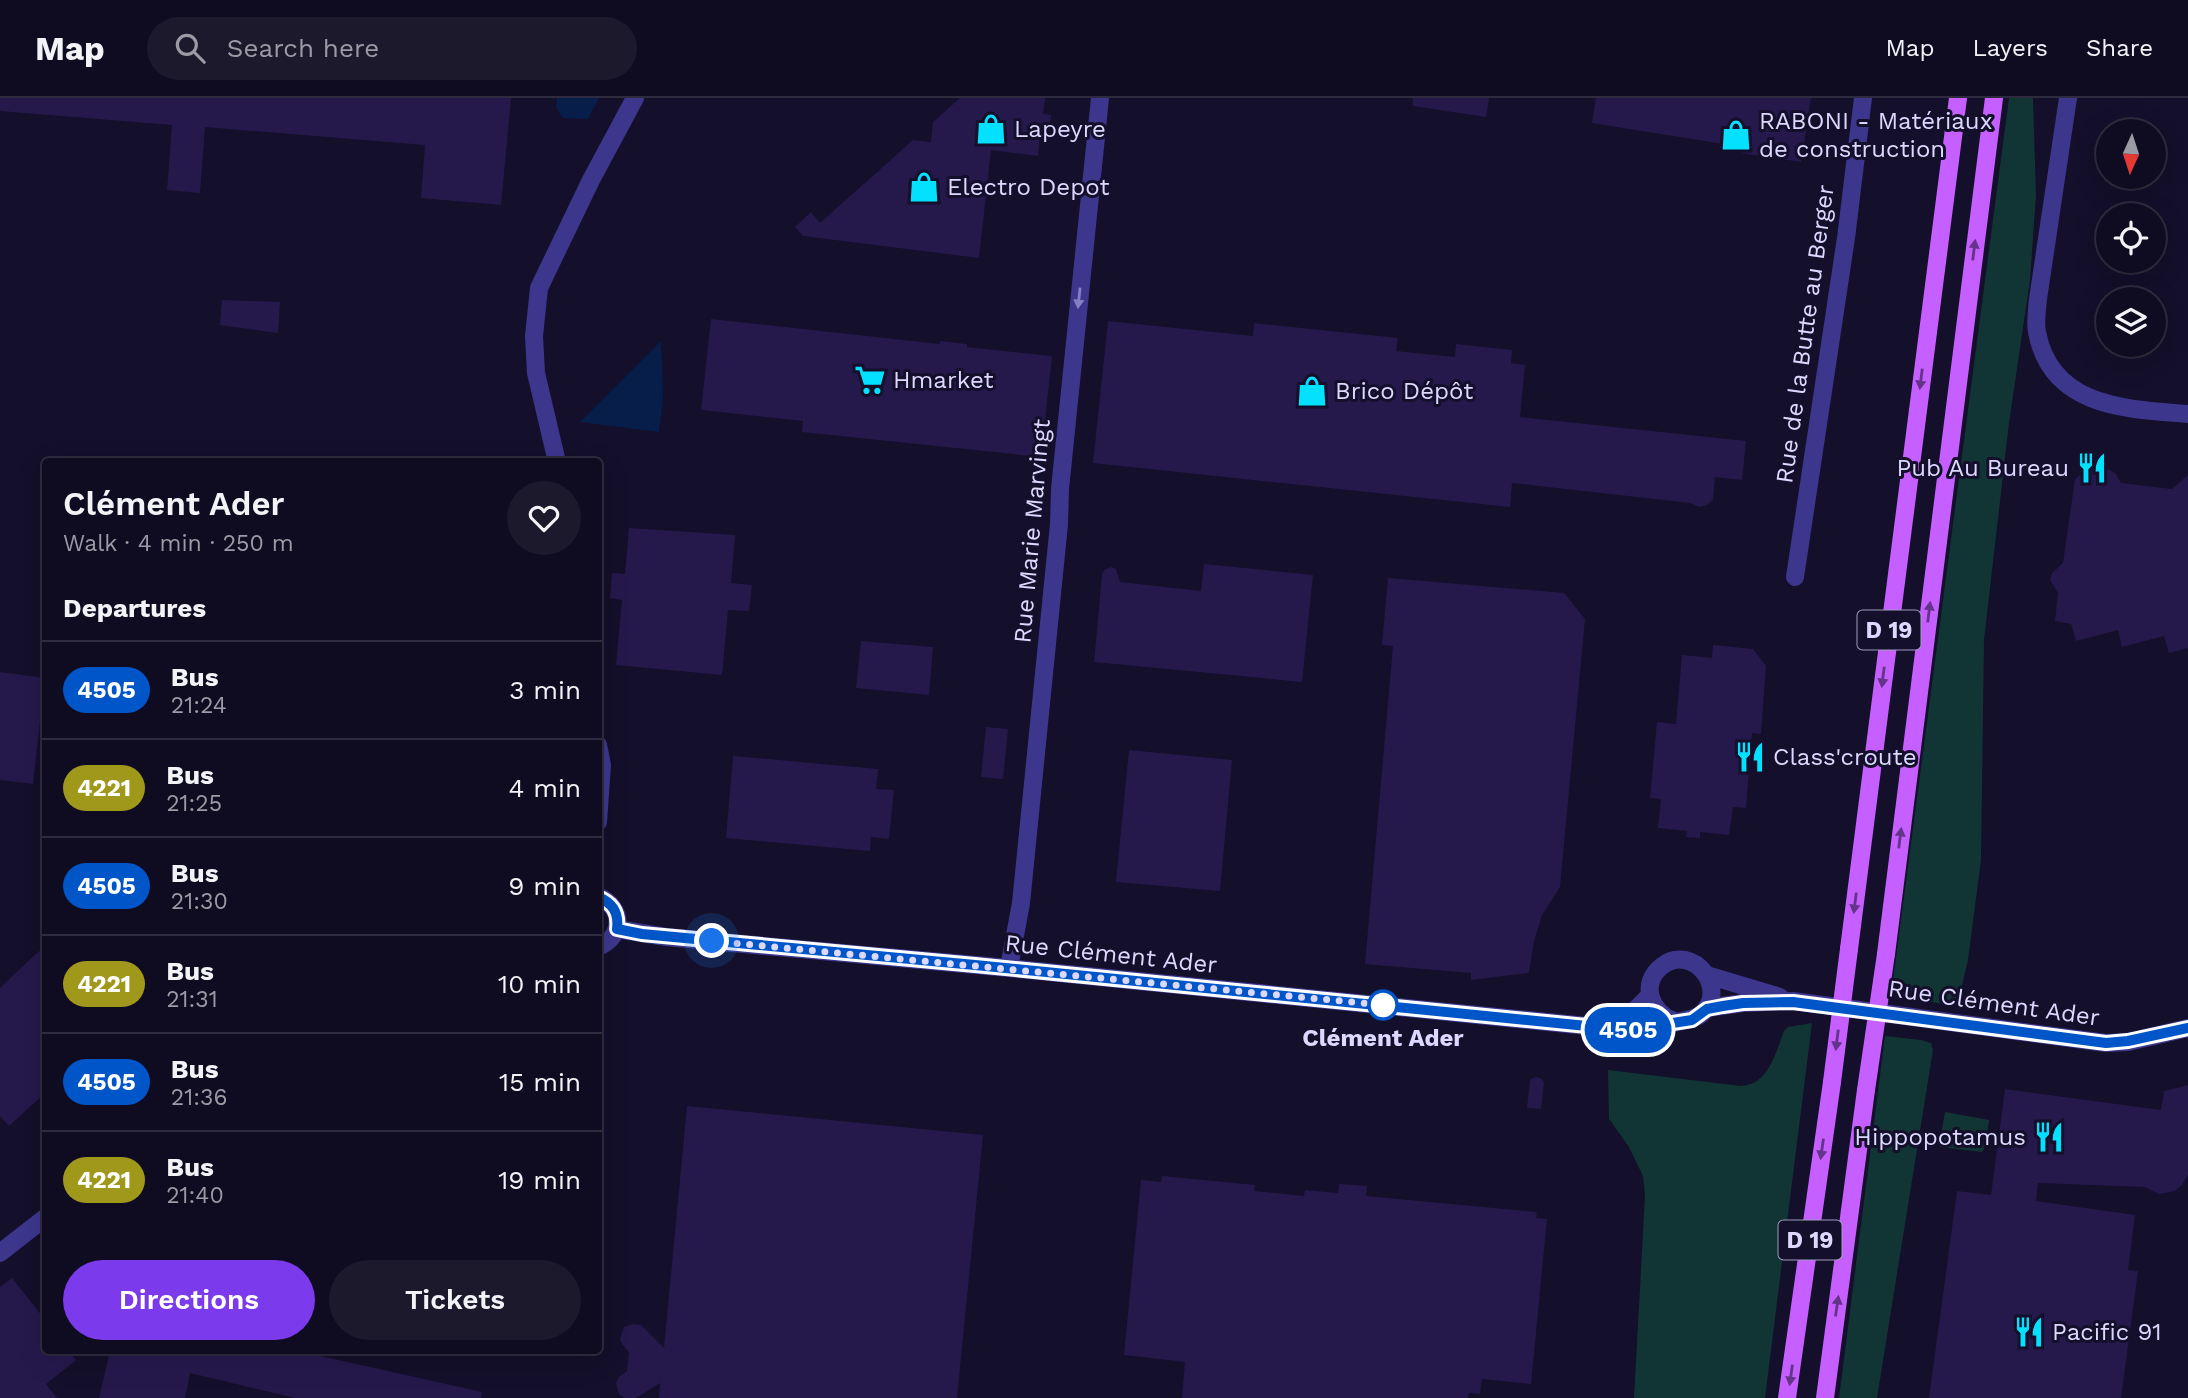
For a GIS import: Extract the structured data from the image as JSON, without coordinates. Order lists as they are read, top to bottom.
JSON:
{
  "streets": {
    "main road": ["D 19"],
    "street": ["Rue de la Butte au Berger", "Rue Marie Marvingt", "Rue Clément Ader"]
  },
  "crossings": [
    ["Rue Marie Marvingt", "Rue Clément Ader"]
  ],
  "one_way": ["Rue Marie Marvingt"],
  "places": {
    "shop": [
      "Lapeyre",
      "RABONI - Matériaux de construction",
      "Electro Depot",
      "Brico Dépôt"
    ],
    "supermarket": ["Hmarket"],
    "restaurant": [
      "Pub Au Bureau",
      "Class'croute",
      "Hippopotamus",
      "Pacific 91"
    ],
    "other": ["Clément Ader"]
  },
  "lines": ["bus line 4505"],
  "north": "bottom",
  "page": {
    "header": "Map",
    "search": "Search here",
    "nav": ["Map", "Layers", "Share"],
    "on_map": "4505",
    "heading": [
      ["Clément Ader", "Walk · 4 min · 250 m"],
      "Departures"
    ],
    "list": [
      {
        "mark": "4505",
        "name": "Bus",
        "note": "21:24",
        "value": "3 min"
      },
      {
        "mark": "4221",
        "name": "Bus",
        "note": "21:25",
        "value": "4 min"
      },
      {
        "mark": "4505",
        "name": "Bus",
        "note": "21:30",
        "value": "9 min"
      },
      {
        "mark": "4221",
        "name": "Bus",
        "note": "21:31",
        "value": "10 min"
      },
      {
        "mark": "4505",
        "name": "Bus",
        "note": "21:36",
        "value": "15 min"
      },
      {
        "mark": "4221",
        "name": "Bus",
        "note": "21:40",
        "value": "19 min"
      }
    ],
    "buttons": ["Directions", "Tickets"]
  }
}
